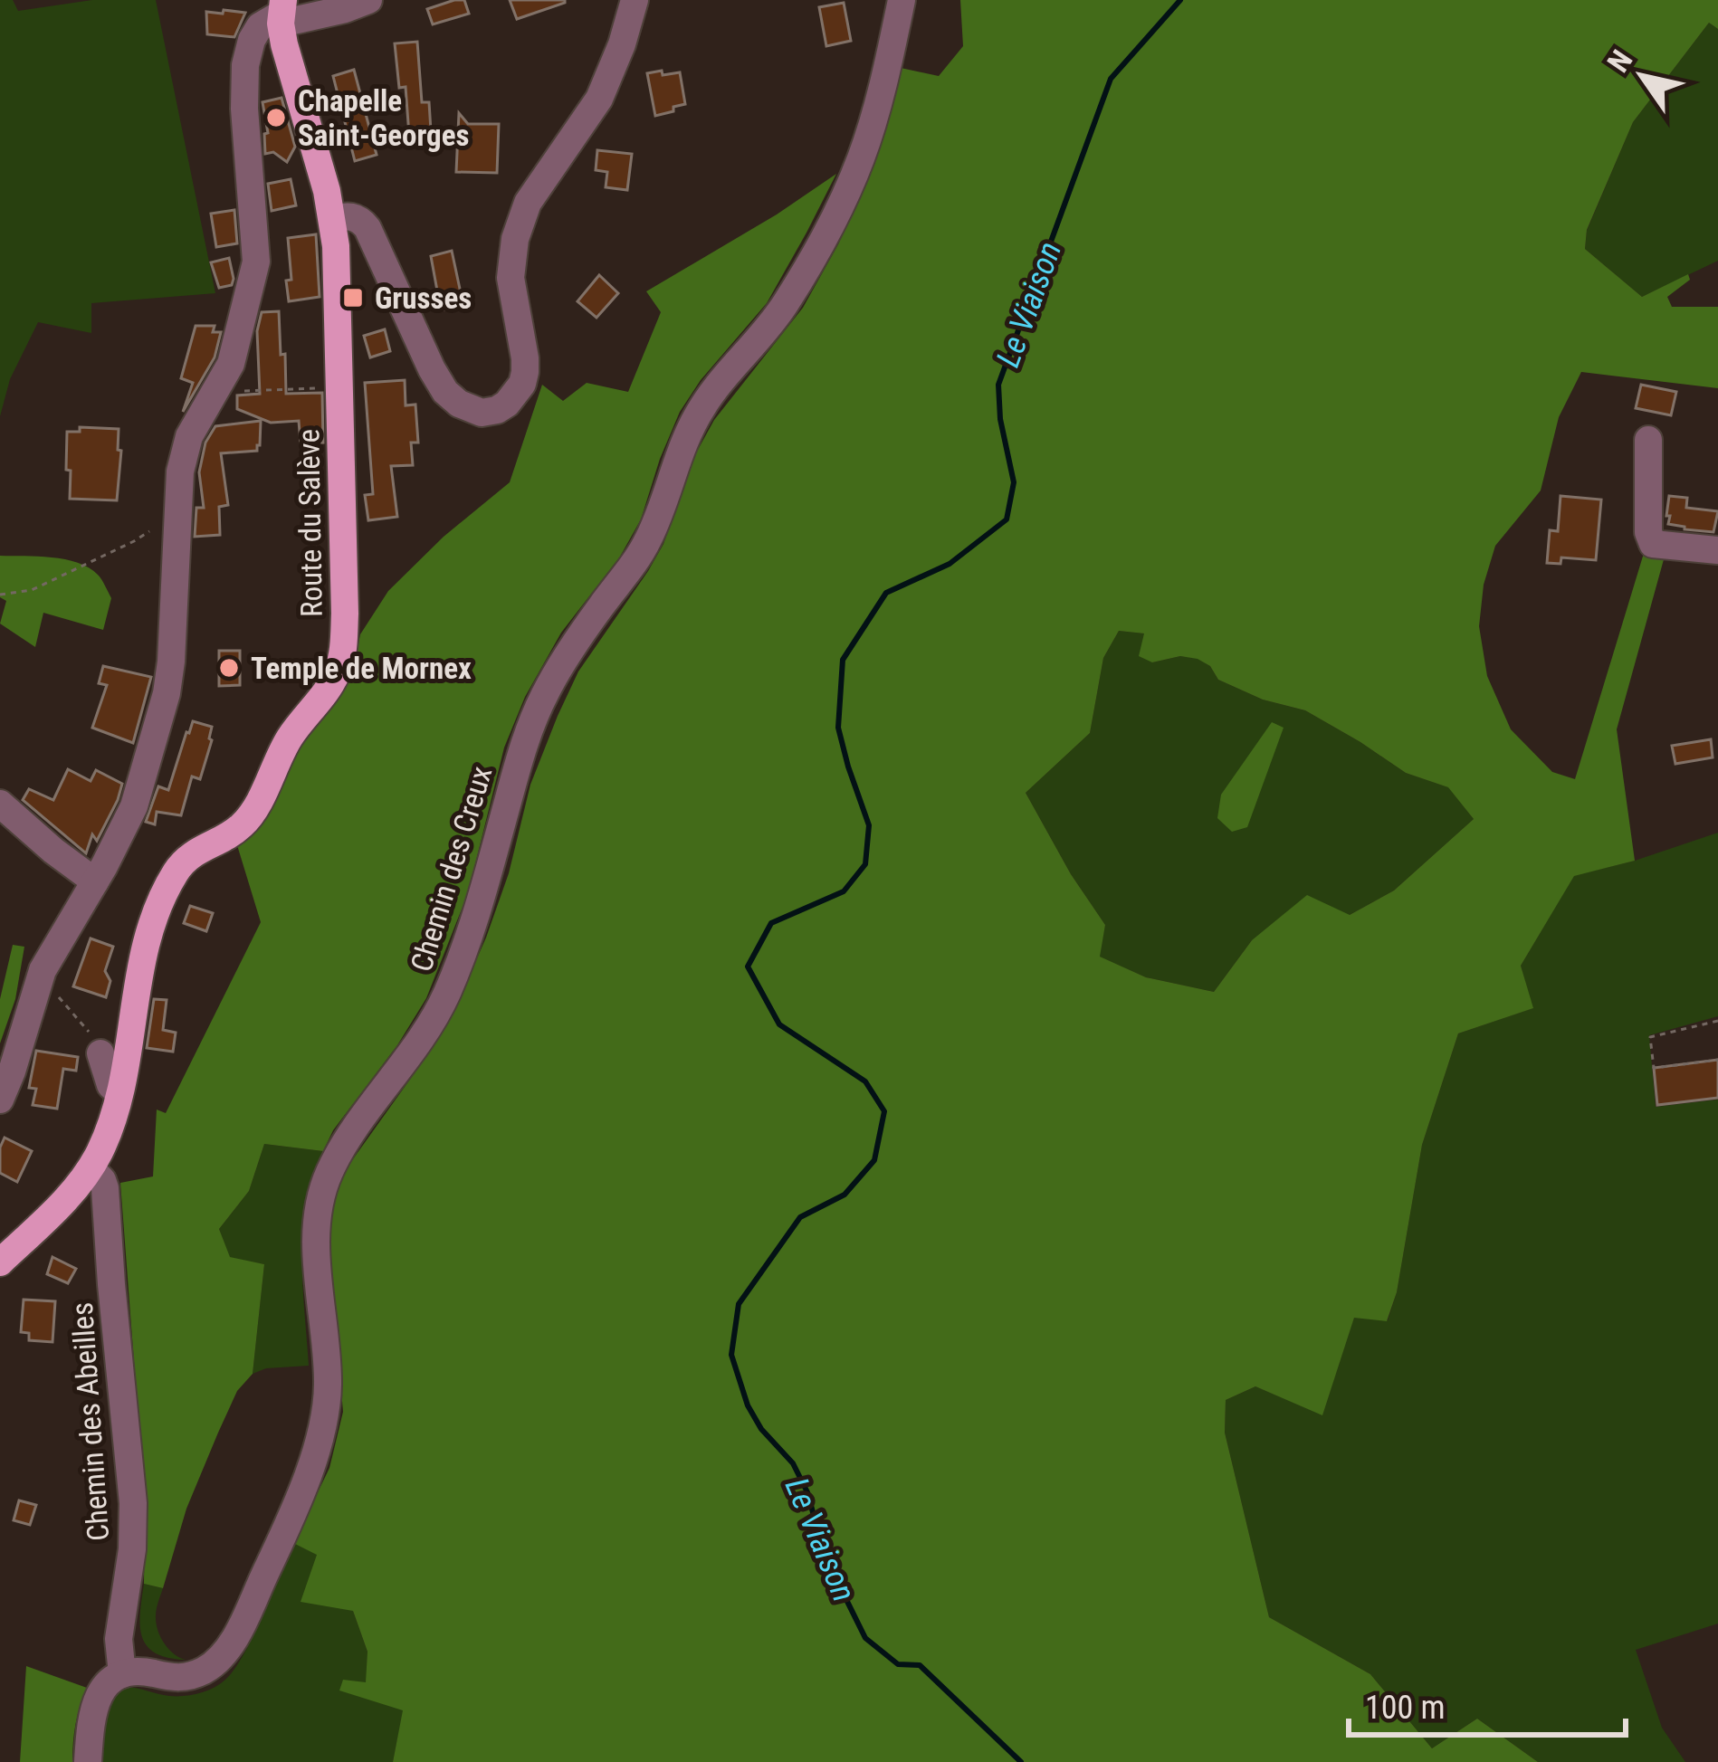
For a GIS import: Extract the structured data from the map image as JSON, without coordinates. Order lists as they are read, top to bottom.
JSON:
{
  "streets": {
    "main road": ["Route du Salève"],
    "street": ["Chemin des Creux", "Chemin des Abeilles"]
  },
  "crossings": [
    ["Route du Salève", "Chemin des Abeilles"],
    ["Chemin des Creux", "Chemin des Abeilles"]
  ],
  "water": ["Le Viaison"],
  "places": {
    "other": ["Chapelle Saint-Georges", "Temple de Mornex"],
    "transit": ["Grusses"]
  },
  "scale_bar": "100 m",
  "north": "top left"
}
